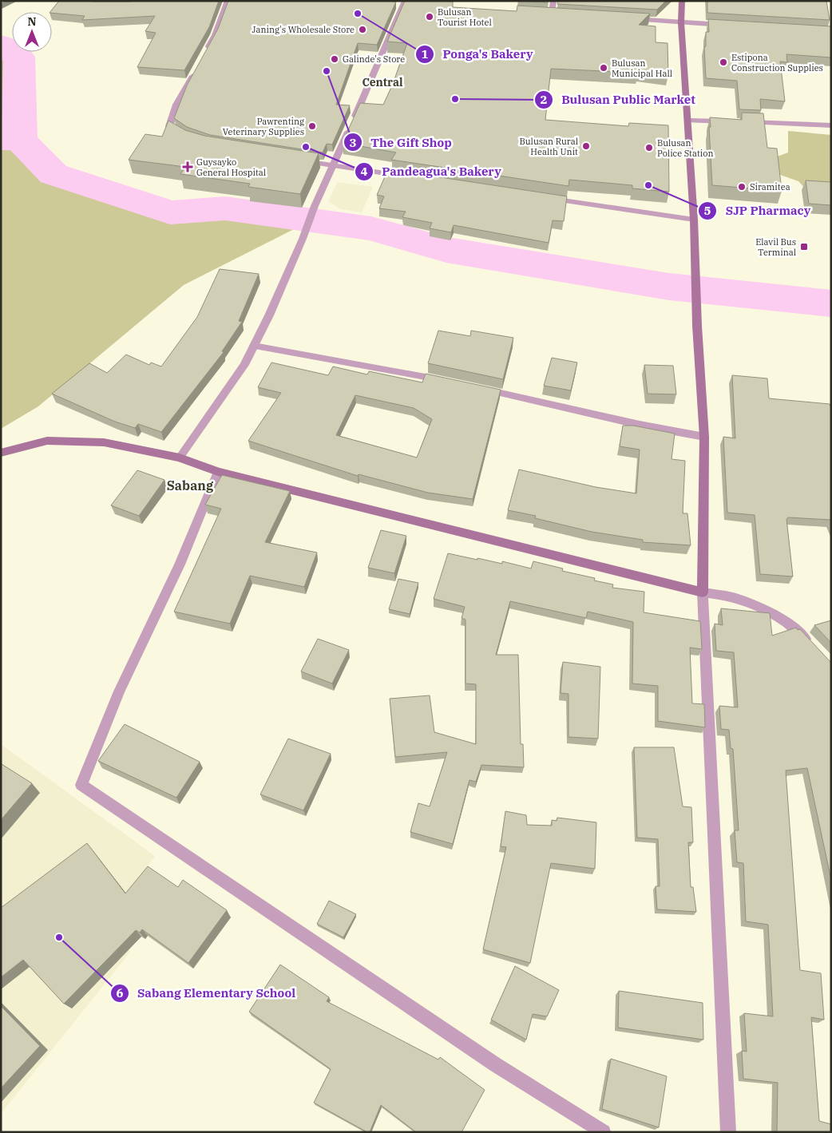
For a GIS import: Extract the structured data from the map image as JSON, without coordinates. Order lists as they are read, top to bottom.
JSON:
{
  "districts": ["Central", "Sabang"],
  "places": {
    "other": [
      "Ponga's Bakery",
      "Bulusan Tourist Hotel",
      "Janing's Wholesale Store",
      "Galinde's Store",
      "Estipona Construction Supplies",
      "Bulusan Municipal Hall",
      "The Gift Shop",
      "Bulusan Public Market",
      "Pawrenting Veterinary Supplies",
      "Bulusan Rural Health Unit",
      "Pandeagua's Bakery",
      "Bulusan Police Station",
      "SJP Pharmacy",
      "Siramitea",
      "Sabang Elementary School"
    ],
    "health": ["Guysayko General Hospital"],
    "transit": ["Elavil Bus Terminal"]
  },
  "north": "top"
}
